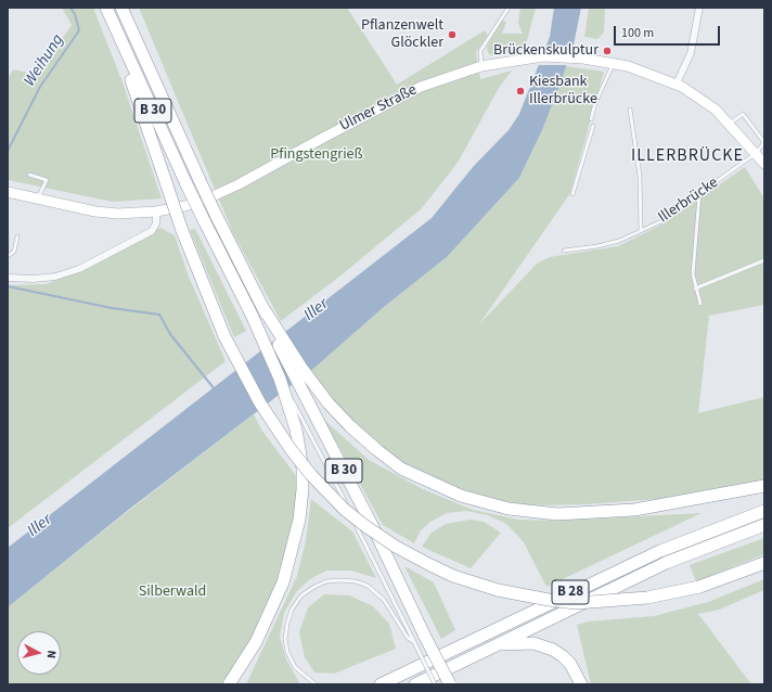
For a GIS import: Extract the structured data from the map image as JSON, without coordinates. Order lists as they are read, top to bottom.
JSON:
{
  "streets": {
    "highway": ["B 30", "B 28"],
    "main road": ["Ulmer Straße"],
    "lane": ["Illerbrücke"]
  },
  "districts": ["ILLERBRÜCKE"],
  "water": ["Weihung", "Iller"],
  "parks": ["Pfingstengrieß", "Silberwald"],
  "places": ["Pflanzenwelt Glöckler", "Brückenskulptur", "Kiesbank Illerbrücke"],
  "scale_bar": "100 m",
  "north": "right"
}
